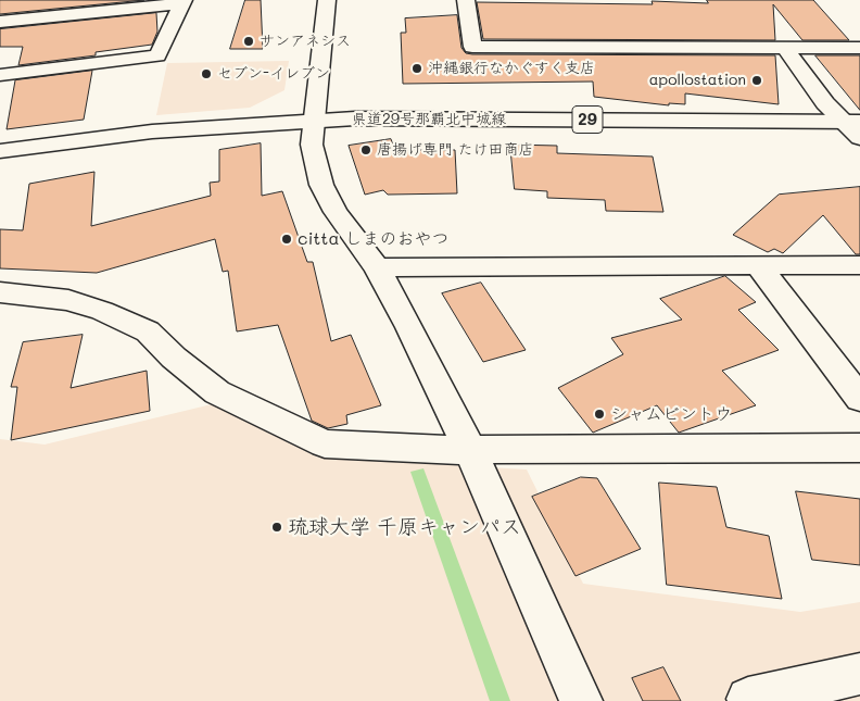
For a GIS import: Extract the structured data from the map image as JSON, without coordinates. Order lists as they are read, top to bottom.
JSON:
{
  "streets": {
    "street": ["県道29号那覇北中城線", "29"]
  },
  "places": [
    "サンアネシス",
    "沖縄銀行なかぐすく支店",
    "セブン-イレブン",
    "apollostation",
    "唐揚げ専門 たけ田商店",
    "citta しまのおやつ",
    "シャムビントウ",
    "琉球大学 千原キャンパス"
  ]
}
